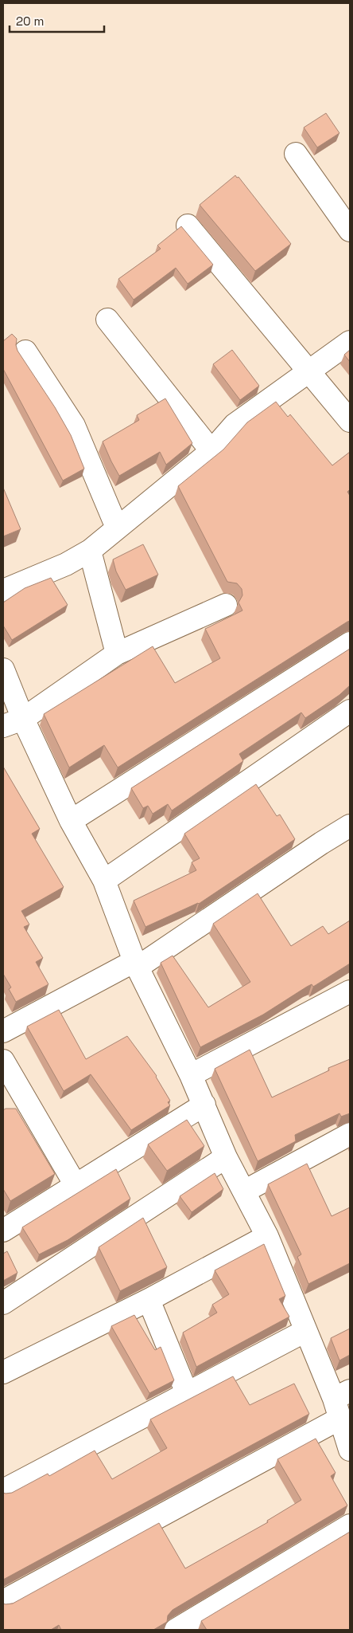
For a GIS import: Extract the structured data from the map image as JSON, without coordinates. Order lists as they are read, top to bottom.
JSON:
{
  "scale_bar": "20 m"
}
